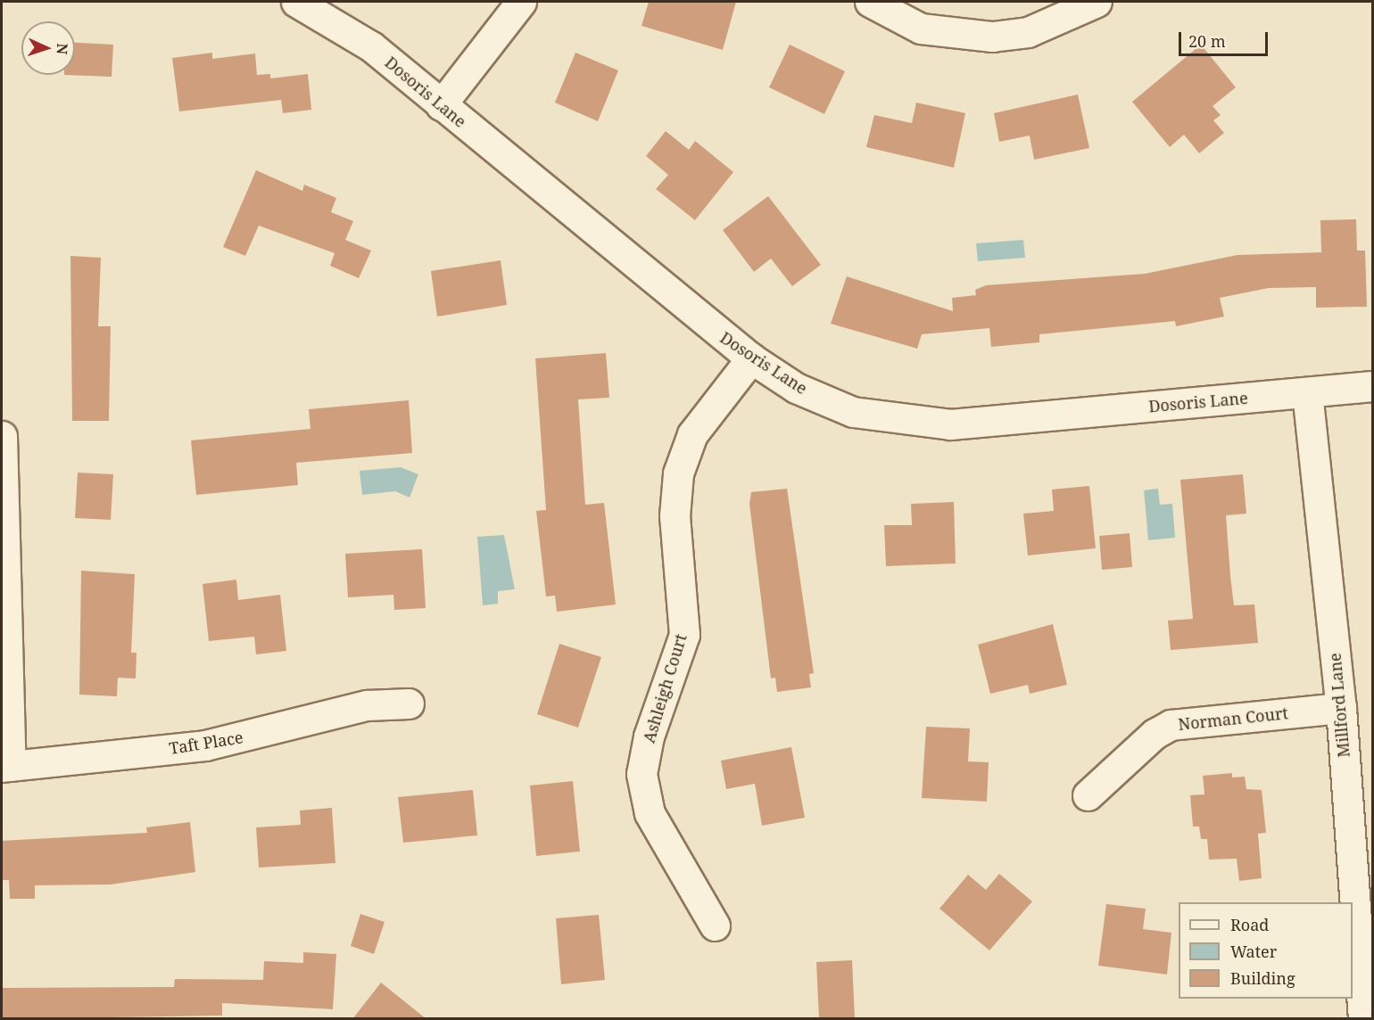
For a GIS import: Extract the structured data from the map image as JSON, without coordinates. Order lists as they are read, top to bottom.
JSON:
{
  "streets": {
    "street": [
      "Dosoris Lane",
      "Ashleigh Court",
      "Millford Lane",
      "Norman Court",
      "Taft Place"
    ]
  },
  "crossings": [
    ["Dosoris Lane", "Ashleigh Court"],
    ["Dosoris Lane", "Millford Lane"],
    ["Millford Lane", "Norman Court"]
  ],
  "legend": ["Road", "Water", "Building"],
  "scale_bar": "20 m",
  "north": "right"
}
